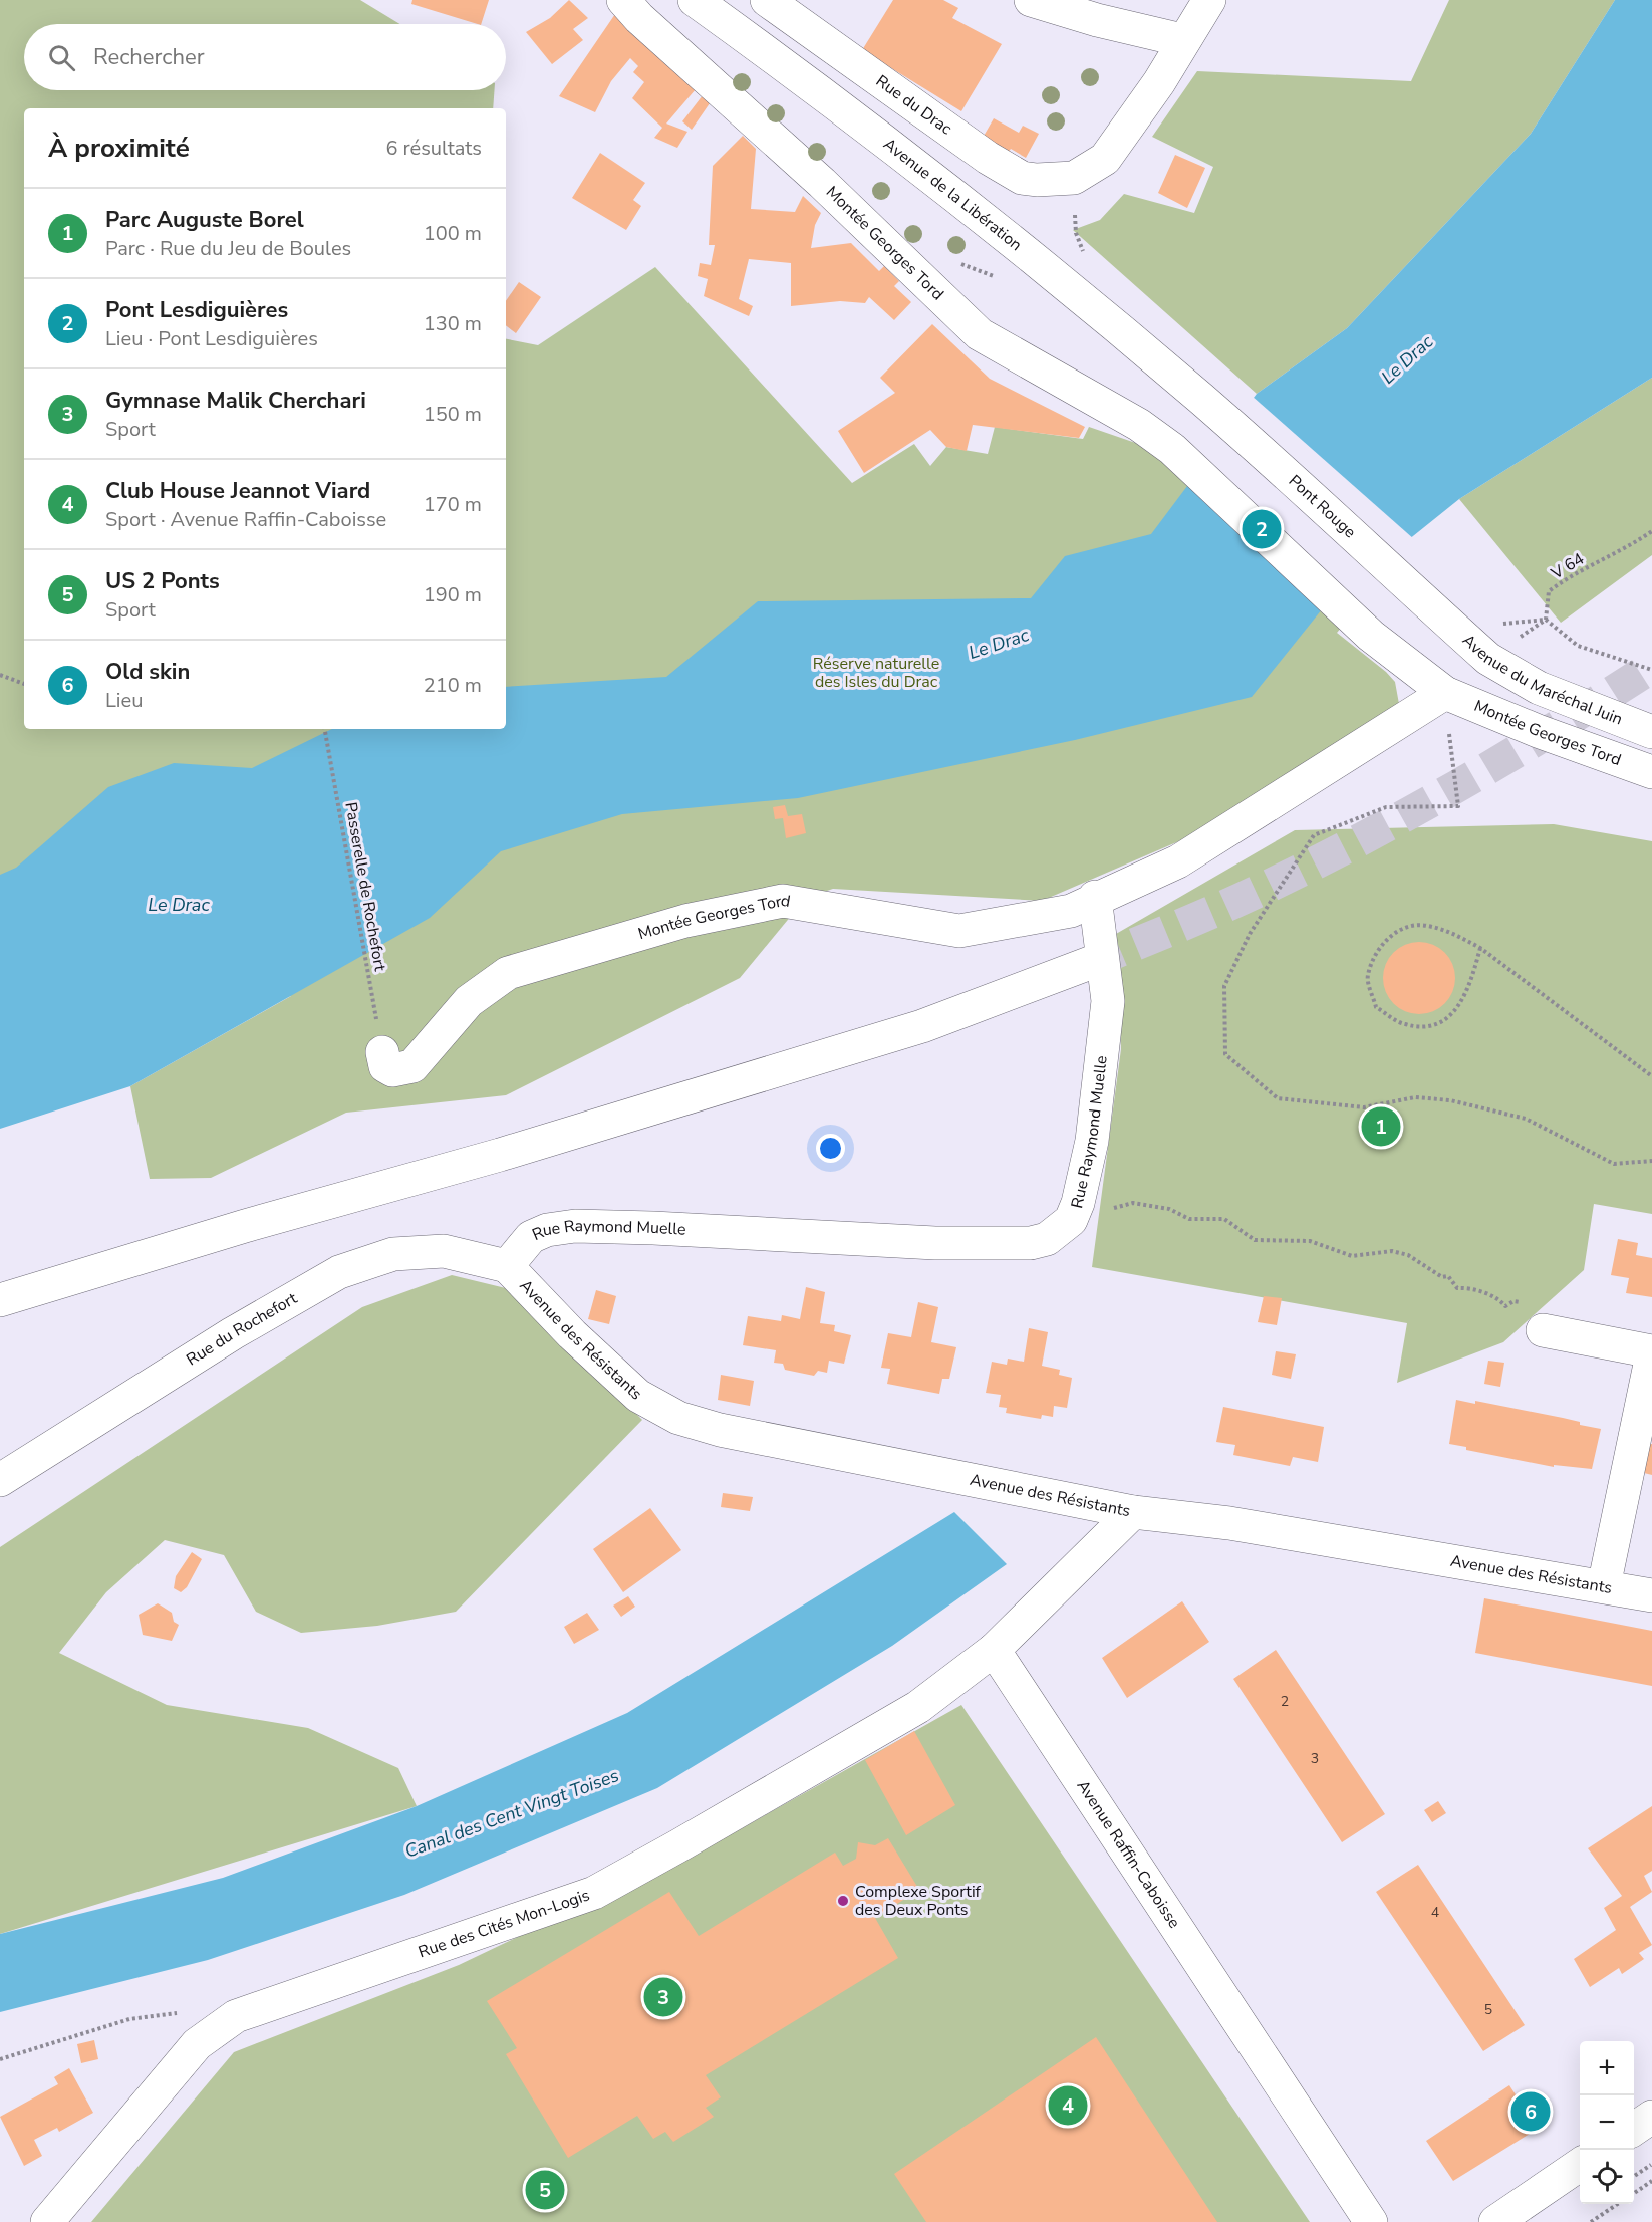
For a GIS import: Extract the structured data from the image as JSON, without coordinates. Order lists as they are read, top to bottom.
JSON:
{
  "streets": {
    "main road": [
      "Rue du Drac",
      "Avenue de la Libération",
      "Montée Georges Tord",
      "Pont Rouge",
      "Avenue du Maréchal Juin",
      "Rue Raymond Muelle",
      "Rue du Rochefort",
      "Avenue des Résistants",
      "Avenue Raffin-Caboisse",
      "Rue des Cités Mon-Logis"
    ],
    "path": ["V 64", "Passerelle de Rochefort"]
  },
  "crossings": [
    ["Avenue de la Libération", "Pont Rouge"],
    ["Montée Georges Tord", "Passerelle de Rochefort"],
    ["Montée Georges Tord", "Rue Raymond Muelle"],
    ["Pont Rouge", "Avenue du Maréchal Juin"],
    ["Rue Raymond Muelle", "Rue du Rochefort"],
    ["Rue Raymond Muelle", "Avenue des Résistants"],
    ["Rue du Rochefort", "Avenue des Résistants"],
    ["Avenue Raffin-Caboisse", "Rue des Cités Mon-Logis"]
  ],
  "water": ["Le Drac", "Canal des Cent Vingt Toises"],
  "parks": ["Réserve naturelle des Isles du Drac"],
  "places": ["Complexe Sportif des Deux Ponts"],
  "house_numbers": [
    "2",
    "3",
    "4",
    "5"
  ],
  "page": {
    "search": "Rechercher",
    "heading": ["À proximité", "6 résultats"],
    "list": [
      {
        "mark": "1",
        "name": "Parc Auguste Borel",
        "note": "Parc · Rue du Jeu de Boules",
        "value": "100 m"
      },
      {
        "mark": "2",
        "name": "Pont Lesdiguières",
        "note": "Lieu · Pont Lesdiguières",
        "value": "130 m"
      },
      {
        "mark": "3",
        "name": "Gymnase Malik Cherchari",
        "note": "Sport",
        "value": "150 m"
      },
      {
        "mark": "4",
        "name": "Club House Jeannot Viard",
        "note": "Sport · Avenue Raffin-Caboisse",
        "value": "170 m"
      },
      {
        "mark": "5",
        "name": "US 2 Ponts",
        "note": "Sport",
        "value": "190 m"
      },
      {
        "mark": "6",
        "name": "Old skin",
        "note": "Lieu",
        "value": "210 m"
      }
    ],
    "pins": [
      "2",
      "1",
      "3",
      "4",
      "6",
      "5"
    ],
    "map_buttons": ["+", "−"]
  }
}
